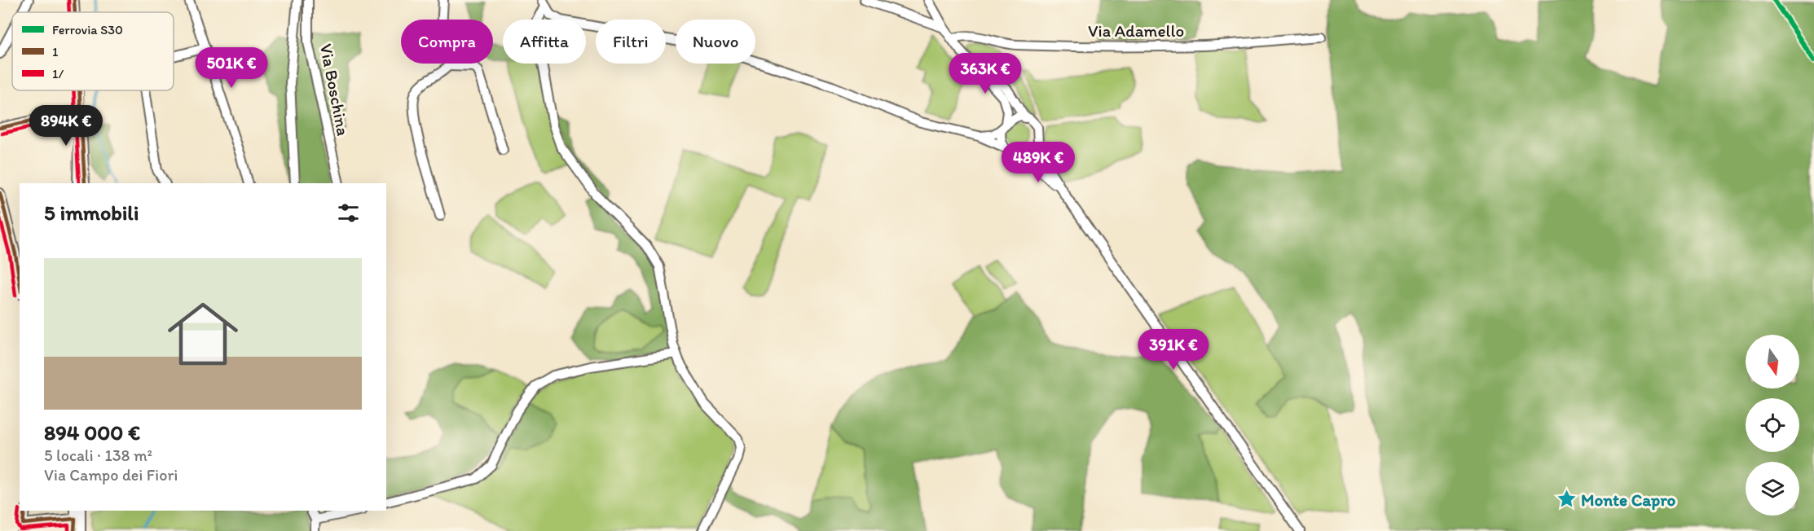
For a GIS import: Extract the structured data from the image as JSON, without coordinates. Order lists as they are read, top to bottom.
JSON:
{
  "streets": {
    "street": ["Via Adamello", "Via Boschina"]
  },
  "places": {
    "place": ["Monte Capro"]
  },
  "lines": ["rail line S30", "transit line 1", "transit line 1/"],
  "legend": ["Ferrovia S30", "1", "1/"],
  "north": "bottom",
  "page": {
    "chip": [
      "Compra",
      "Affitta",
      "Filtri",
      "Nuovo"
    ],
    "price": [
      "501K €",
      "363K €",
      "894K €",
      "489K €",
      "391K €"
    ],
    "heading": "5 immobili",
    "list": [
      {
        "name": "894 000 €",
        "note": "5 locali · 138 m² · Via Campo dei Fiori"
      }
    ]
  }
}
